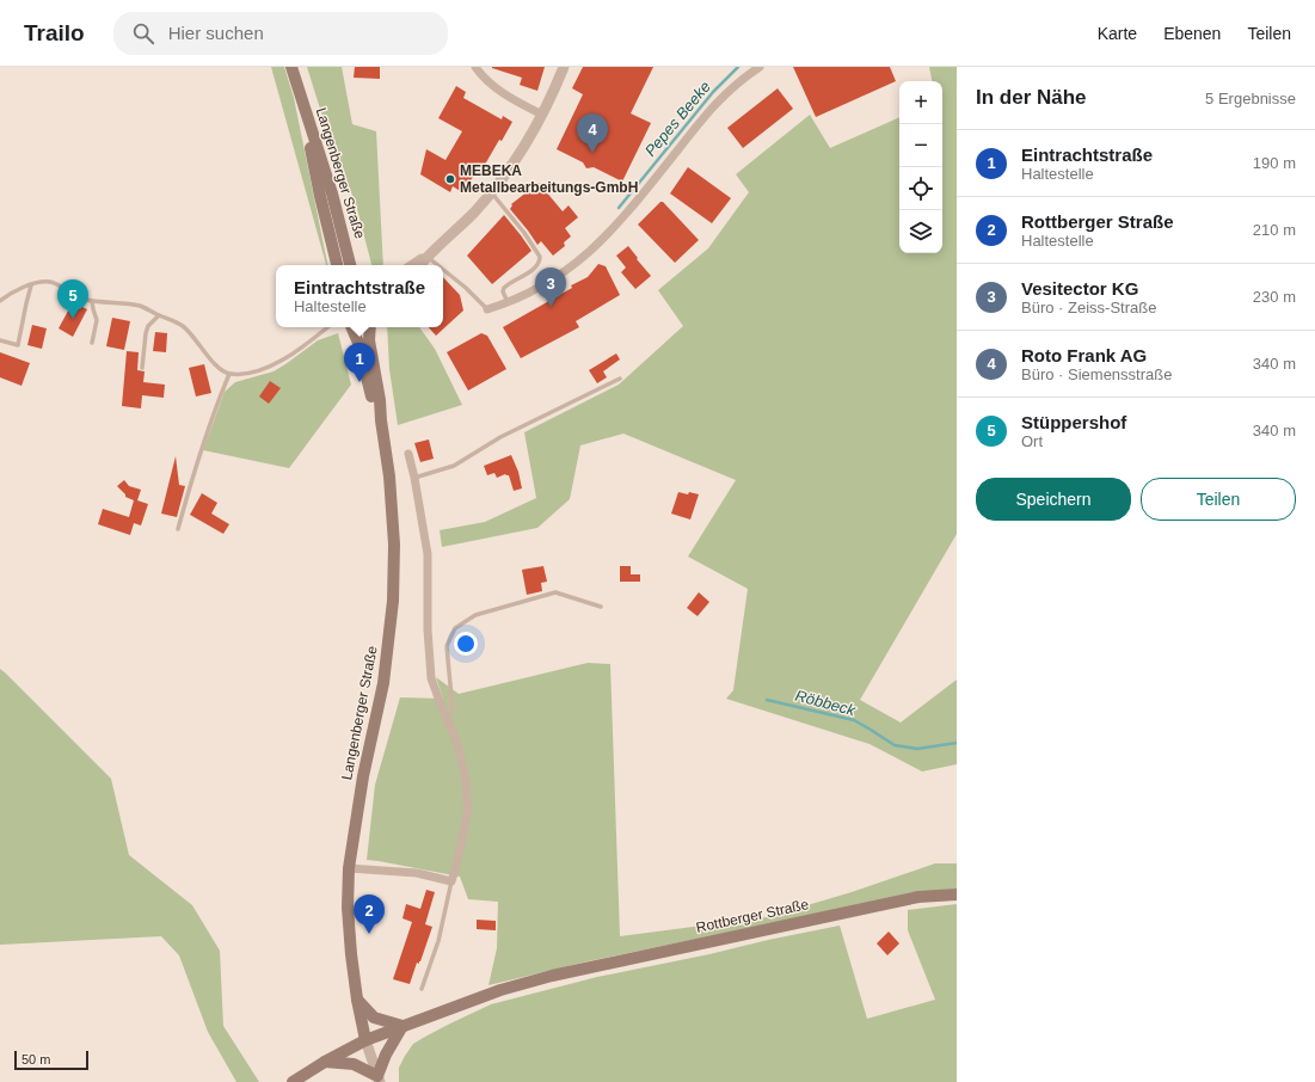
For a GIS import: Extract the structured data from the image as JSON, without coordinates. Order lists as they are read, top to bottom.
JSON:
{
  "streets": {
    "main road": ["Langenberger Straße", "Rottberger Straße"]
  },
  "crossings": [
    ["Langenberger Straße", "Rottberger Straße"]
  ],
  "water": ["Pepes Beeke", "Röbbeck"],
  "places": ["MEBEKA Metallbearbeitungs-GmbH"],
  "scale_bar": "50 m",
  "page": {
    "header": "Trailo",
    "search": "Hier suchen",
    "nav": ["Karte", "Ebenen", "Teilen"],
    "heading": ["In der Nähe", "5 Ergebnisse"],
    "map_buttons": ["+", "−"],
    "pins": [
      "4",
      "3",
      "5",
      "1",
      "2"
    ],
    "list": [
      {
        "mark": "1",
        "name": "Eintrachtstraße",
        "note": "Haltestelle",
        "value": "190 m"
      },
      {
        "mark": "2",
        "name": "Rottberger Straße",
        "note": "Haltestelle",
        "value": "210 m"
      },
      {
        "mark": "3",
        "name": "Vesitector KG",
        "note": "Büro · Zeiss-Straße",
        "value": "230 m"
      },
      {
        "mark": "4",
        "name": "Roto Frank AG",
        "note": "Büro · Siemensstraße",
        "value": "340 m"
      },
      {
        "mark": "5",
        "name": "Stüppershof",
        "note": "Ort",
        "value": "340 m"
      }
    ],
    "popup": ["Eintrachtstraße", "Haltestelle"],
    "buttons": ["Speichern", "Teilen"],
    "scale": "50 m"
  }
}
